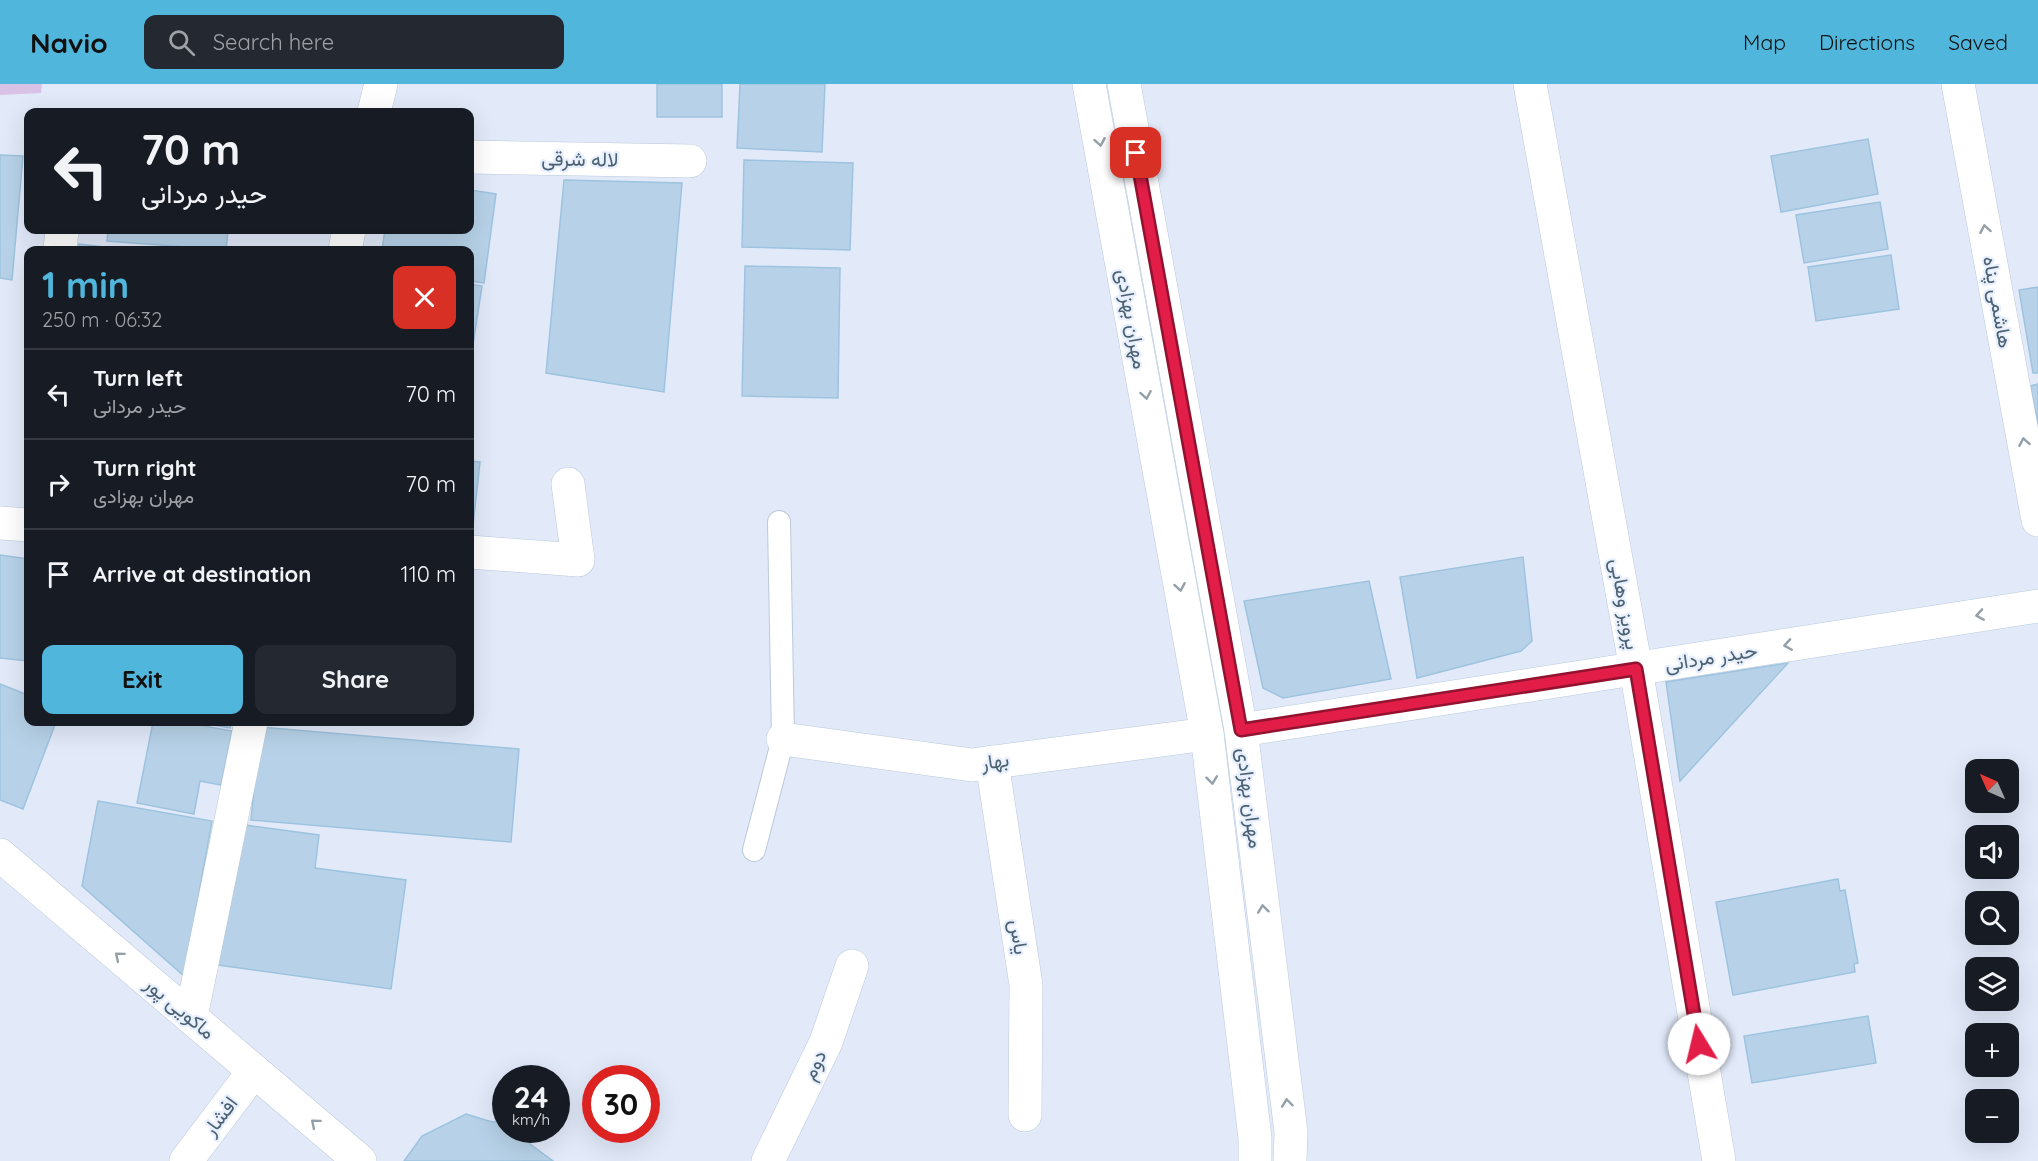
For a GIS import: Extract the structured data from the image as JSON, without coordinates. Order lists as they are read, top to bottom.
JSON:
{
  "streets": {
    "street": [
      "لاله شرقی",
      "هاشمی پناه",
      "مهران بهزادی",
      "پرویز وهابی",
      "حیدر مردانی",
      "بهار",
      "یاس",
      "ماکویی‌ پور",
      "دوم",
      "افشار"
    ]
  },
  "crossings": [
    ["مهران بهزادی", "حیدر مردانی"],
    ["مهران بهزادی", "بهار"],
    ["پرویز وهابی", "حیدر مردانی"],
    ["بهار", "یاس"],
    ["ماکویی‌ پور", "افشار"]
  ],
  "one_way": ["هاشمی پناه", "حیدر مردانی", "ماکویی‌ پور"],
  "north": "top left",
  "page": {
    "header": "Navio",
    "search": "Search here",
    "nav": ["Map", "Directions", "Saved"],
    "turn": ["70 m", "حیدر مردانی"],
    "heading": ["1 min", "250 m · 06:32"],
    "list": [
      {
        "name": "Turn left",
        "note": "حیدر مردانی",
        "value": "70 m"
      },
      {
        "name": "Turn right",
        "note": "مهران بهزادی",
        "value": "70 m"
      },
      {
        "name": "Arrive at destination",
        "value": "110 m"
      }
    ],
    "buttons": ["Exit", "Share"],
    "map_buttons": ["+", "−"],
    "speed": "24 km/h",
    "limit": "30"
  }
}
